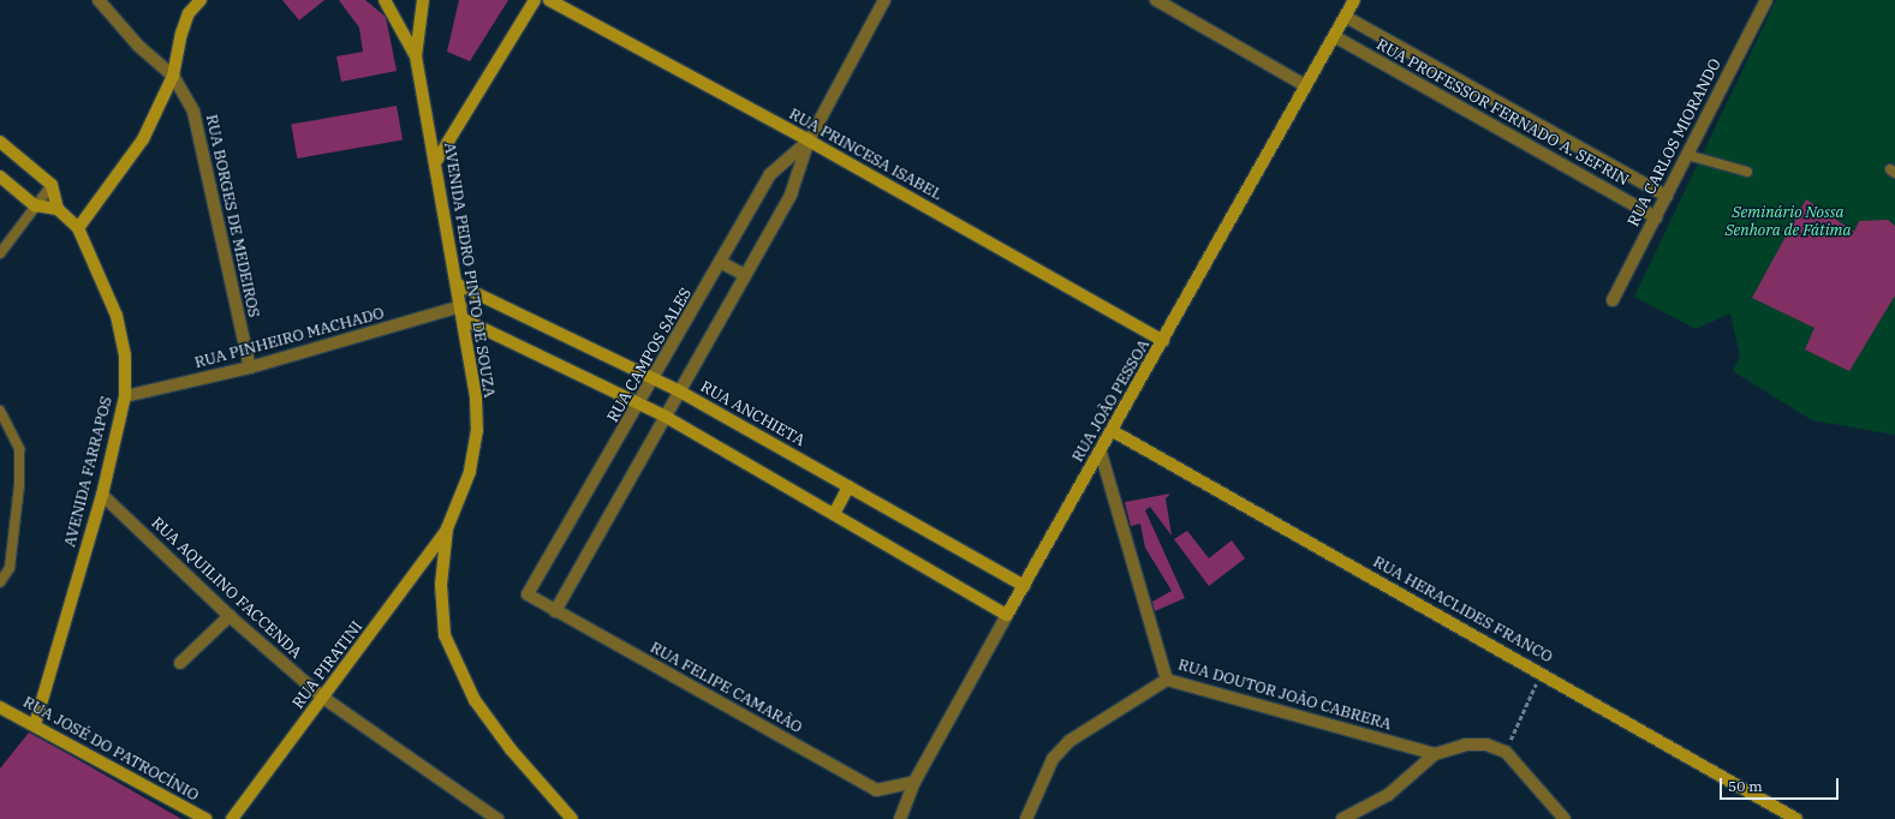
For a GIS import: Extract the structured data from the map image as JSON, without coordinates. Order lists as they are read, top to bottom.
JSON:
{
  "streets": {
    "street": [
      "RUA PROFESSOR FERNADO A. SEFRIN",
      "RUA CARLOS MIORANDO",
      "RUA PRINCESA ISABEL",
      "RUA BORGES DE MEDEIROS",
      "AVENIDA PEDRO PINTO DE SOUZA",
      "RUA PINHEIRO MACHADO",
      "RUA CAMPOS SALES",
      "RUA JOÃO PESSOA",
      "RUA ANCHIETA",
      "AVENIDA FARRAPOS",
      "RUA AQUILINO FACCENDA",
      "RUA HERACLIDES FRANCO",
      "RUA PIRATINI",
      "RUA FELIPE CAMARÃO",
      "RUA DOUTOR JOÃO CABRERA",
      "RUA JOSÉ DO PATROCÍNIO"
    ]
  },
  "crossings": [
    ["RUA PROFESSOR FERNADO A. SEFRIN", "RUA CARLOS MIORANDO"],
    ["RUA PROFESSOR FERNADO A. SEFRIN", "RUA JOÃO PESSOA"],
    ["RUA PRINCESA ISABEL", "RUA CAMPOS SALES"],
    ["RUA PRINCESA ISABEL", "RUA JOÃO PESSOA"],
    ["RUA BORGES DE MEDEIROS", "RUA PINHEIRO MACHADO"],
    ["AVENIDA PEDRO PINTO DE SOUZA", "RUA PINHEIRO MACHADO"],
    ["AVENIDA PEDRO PINTO DE SOUZA", "RUA ANCHIETA"],
    ["AVENIDA PEDRO PINTO DE SOUZA", "RUA PIRATINI"],
    ["RUA PINHEIRO MACHADO", "AVENIDA FARRAPOS"],
    ["RUA CAMPOS SALES", "RUA ANCHIETA"],
    ["RUA CAMPOS SALES", "RUA FELIPE CAMARÃO"],
    ["RUA JOÃO PESSOA", "RUA ANCHIETA"],
    ["RUA JOÃO PESSOA", "RUA HERACLIDES FRANCO"],
    ["RUA JOÃO PESSOA", "RUA FELIPE CAMARÃO"],
    ["RUA JOÃO PESSOA", "RUA DOUTOR JOÃO CABRERA"],
    ["AVENIDA FARRAPOS", "RUA AQUILINO FACCENDA"],
    ["AVENIDA FARRAPOS", "RUA JOSÉ DO PATROCÍNIO"],
    ["RUA AQUILINO FACCENDA", "RUA PIRATINI"]
  ],
  "parks": ["Seminário Nossa Senhora de Fátima"],
  "scale_bar": "50 m"
}
